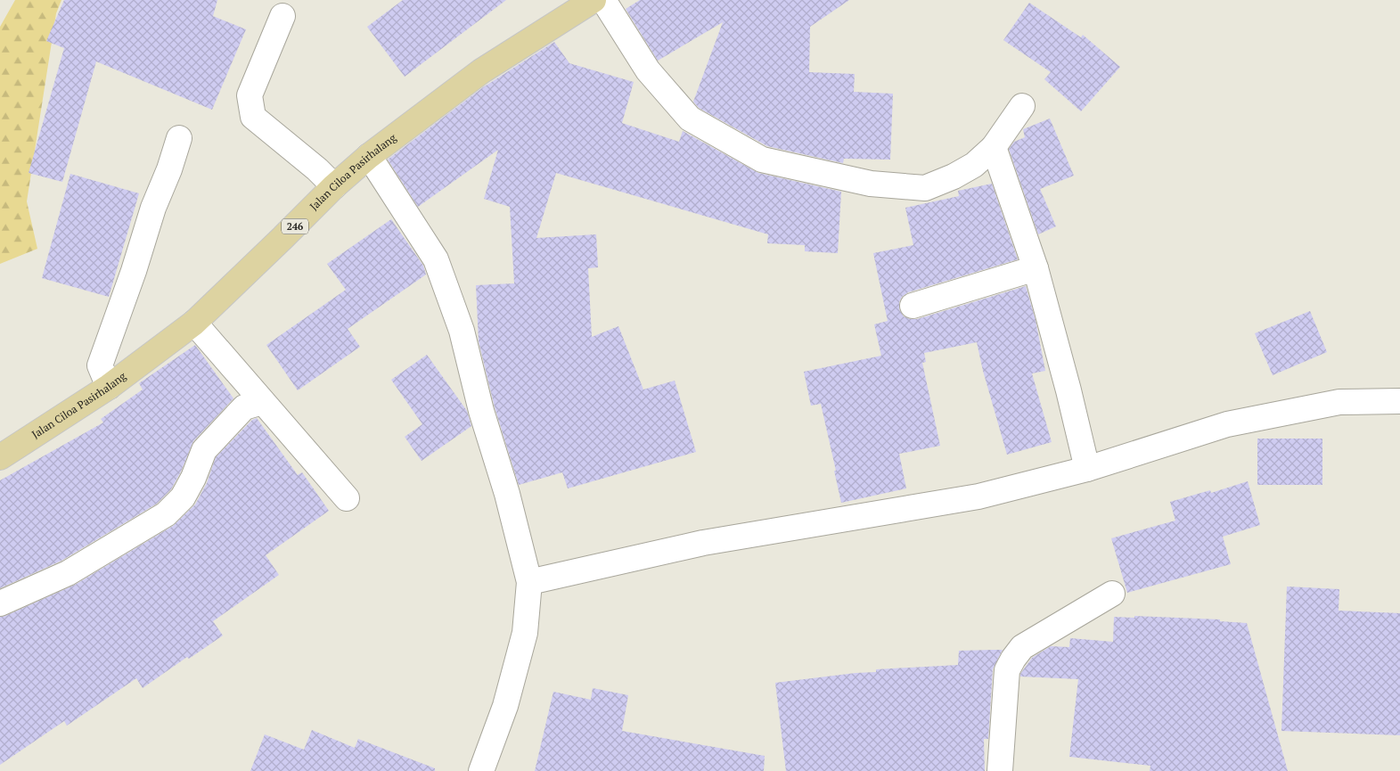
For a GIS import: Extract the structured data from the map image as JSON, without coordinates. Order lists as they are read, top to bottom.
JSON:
{
  "streets": {
    "main road": ["Jalan Ciloa Pasirhalang", "246"]
  }
}
